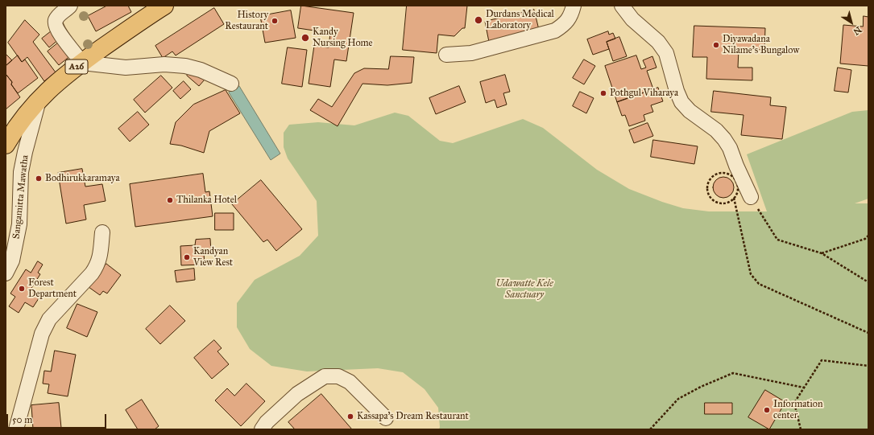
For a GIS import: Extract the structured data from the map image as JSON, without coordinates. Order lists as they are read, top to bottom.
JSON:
{
  "streets": {
    "highway": ["A26"],
    "street": ["Sangamitta Mawatha"]
  },
  "crossings": [
    ["A26", "Sangamitta Mawatha"]
  ],
  "parks": ["Udawatte Kele Sanctuary"],
  "places": [
    "Durdans Medical Laboratory",
    "History Restaurant",
    "Kandy Nursing Home",
    "Diyawadana Nilame's Bungalow",
    "Pothgul Viharaya",
    "Bodhirukkaramaya",
    "Thilanka Hotel",
    "Kandyan View Rest",
    "Forest Department",
    "Information center",
    "Kassapa's Dream Restaurant"
  ],
  "scale_bar": "50 m",
  "north": "bottom right"
}
